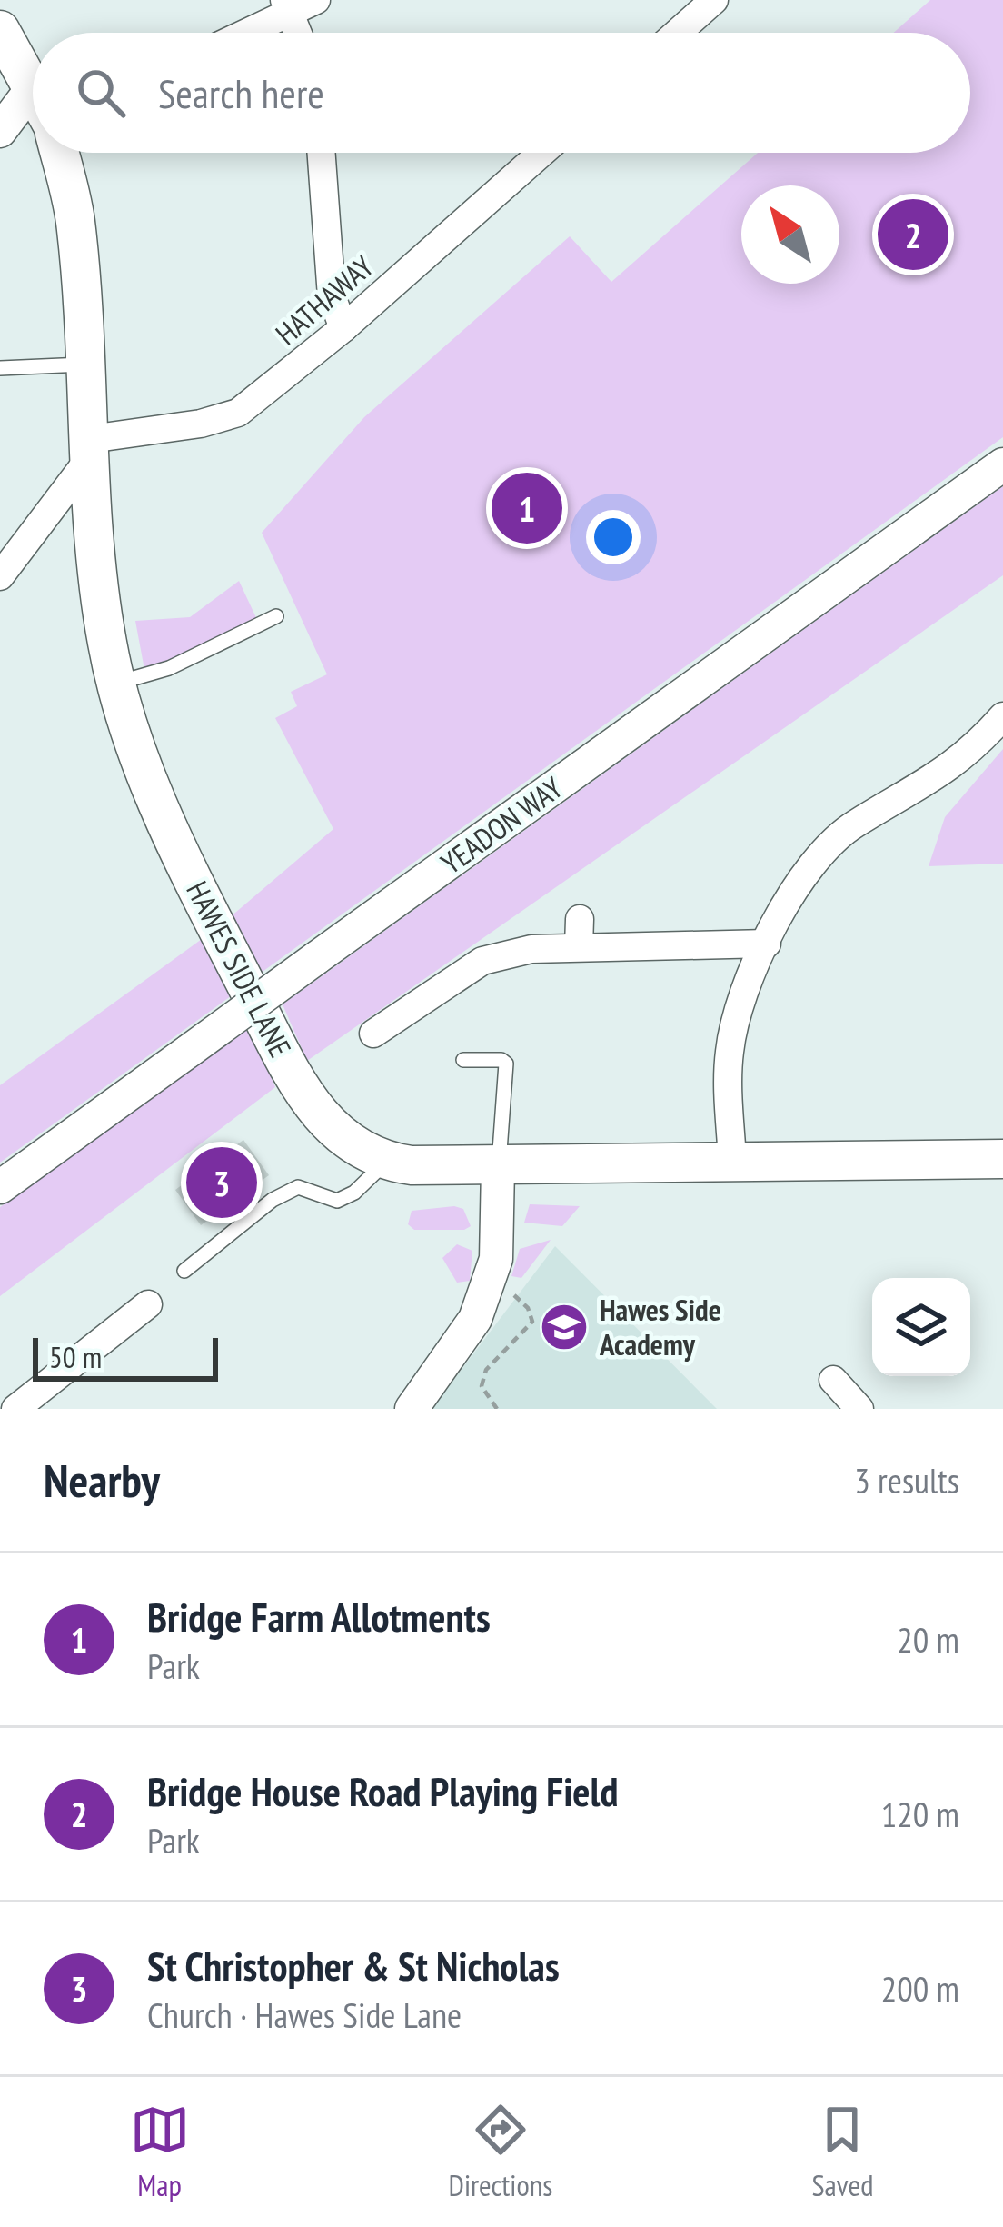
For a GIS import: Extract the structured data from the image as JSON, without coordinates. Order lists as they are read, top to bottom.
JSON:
{
  "streets": {
    "main road": ["HAWES SIDE LANE"],
    "street": ["HATHAWAY", "YEADON WAY"]
  },
  "crossings": [
    ["HATHAWAY", "HAWES SIDE LANE"]
  ],
  "places": {
    "school or university": ["Hawes Side Academy"]
  },
  "scale_bar": "50 m",
  "north": "top left",
  "page": {
    "search": "Search here",
    "pins": ["2", "1", "3"],
    "scale": "50 m",
    "heading": ["Nearby", "3 results"],
    "list": [
      {
        "mark": "1",
        "name": "Bridge Farm Allotments",
        "note": "Park",
        "value": "20 m"
      },
      {
        "mark": "2",
        "name": "Bridge House Road Playing Field",
        "note": "Park",
        "value": "120 m"
      },
      {
        "mark": "3",
        "name": "St Christopher & St Nicholas",
        "note": "Church · Hawes Side Lane",
        "value": "200 m"
      }
    ],
    "nav": ["Map", "Directions", "Saved"]
  }
}
